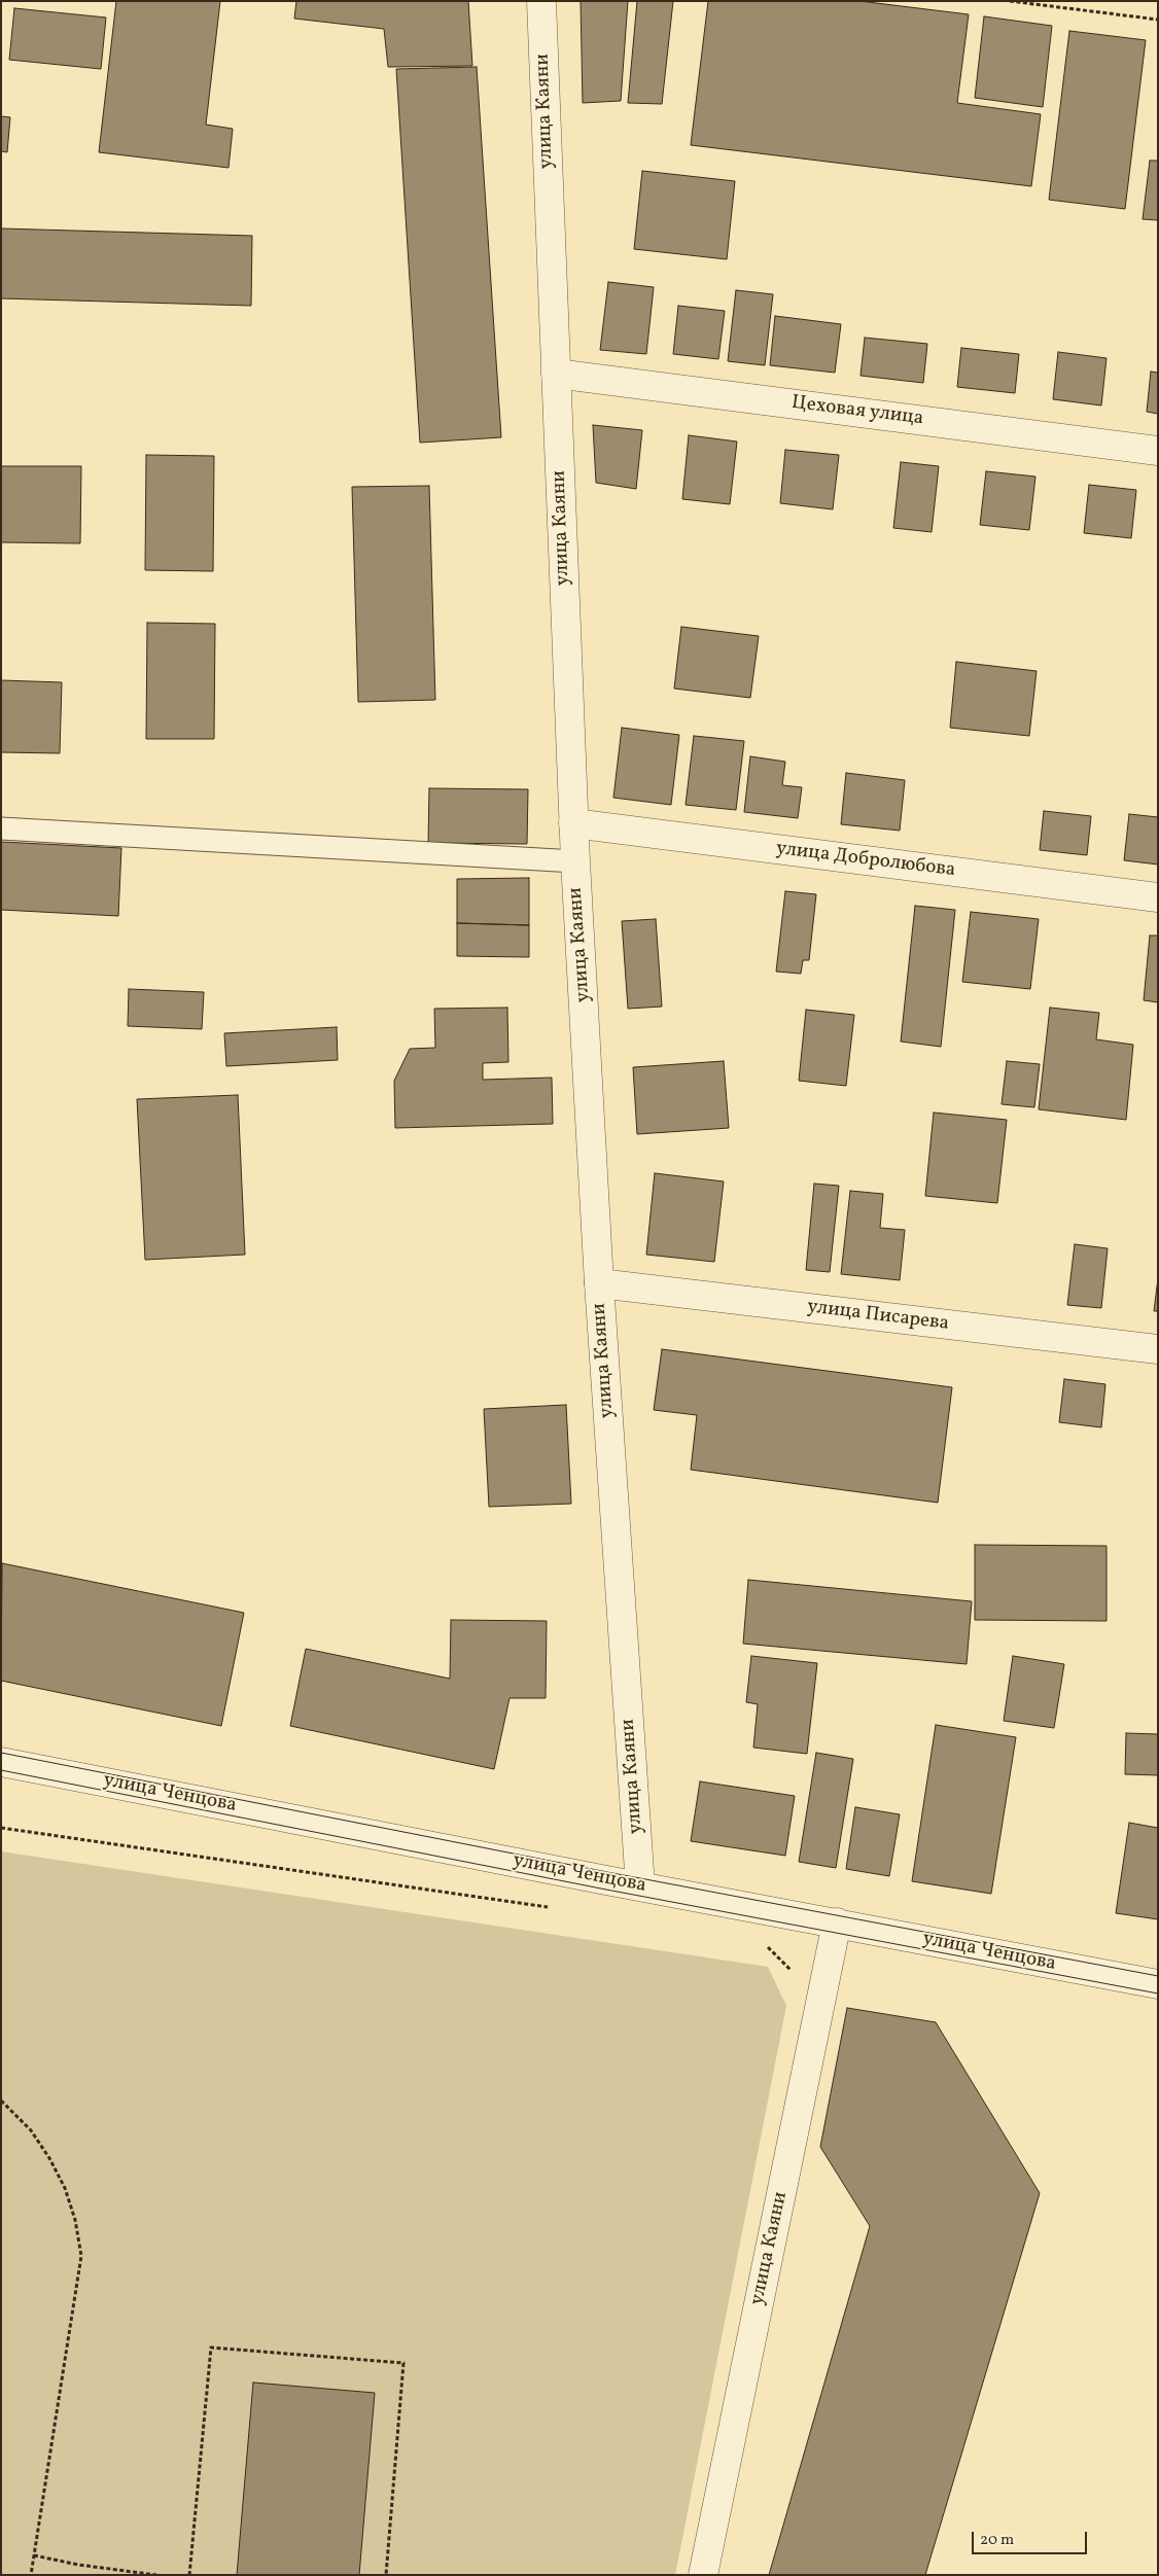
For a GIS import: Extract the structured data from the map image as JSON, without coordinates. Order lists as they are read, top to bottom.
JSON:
{
  "streets": {
    "street": [
      "улица Каяни",
      "Цеховая улица",
      "улица Добролюбова",
      "улица Писарева",
      "улица Ченцова"
    ]
  },
  "crossings": [
    ["улица Каяни", "Цеховая улица"],
    ["улица Каяни", "улица Добролюбова"],
    ["улица Каяни", "улица Писарева"],
    ["улица Каяни", "улица Ченцова"]
  ],
  "scale_bar": "20 m"
}
